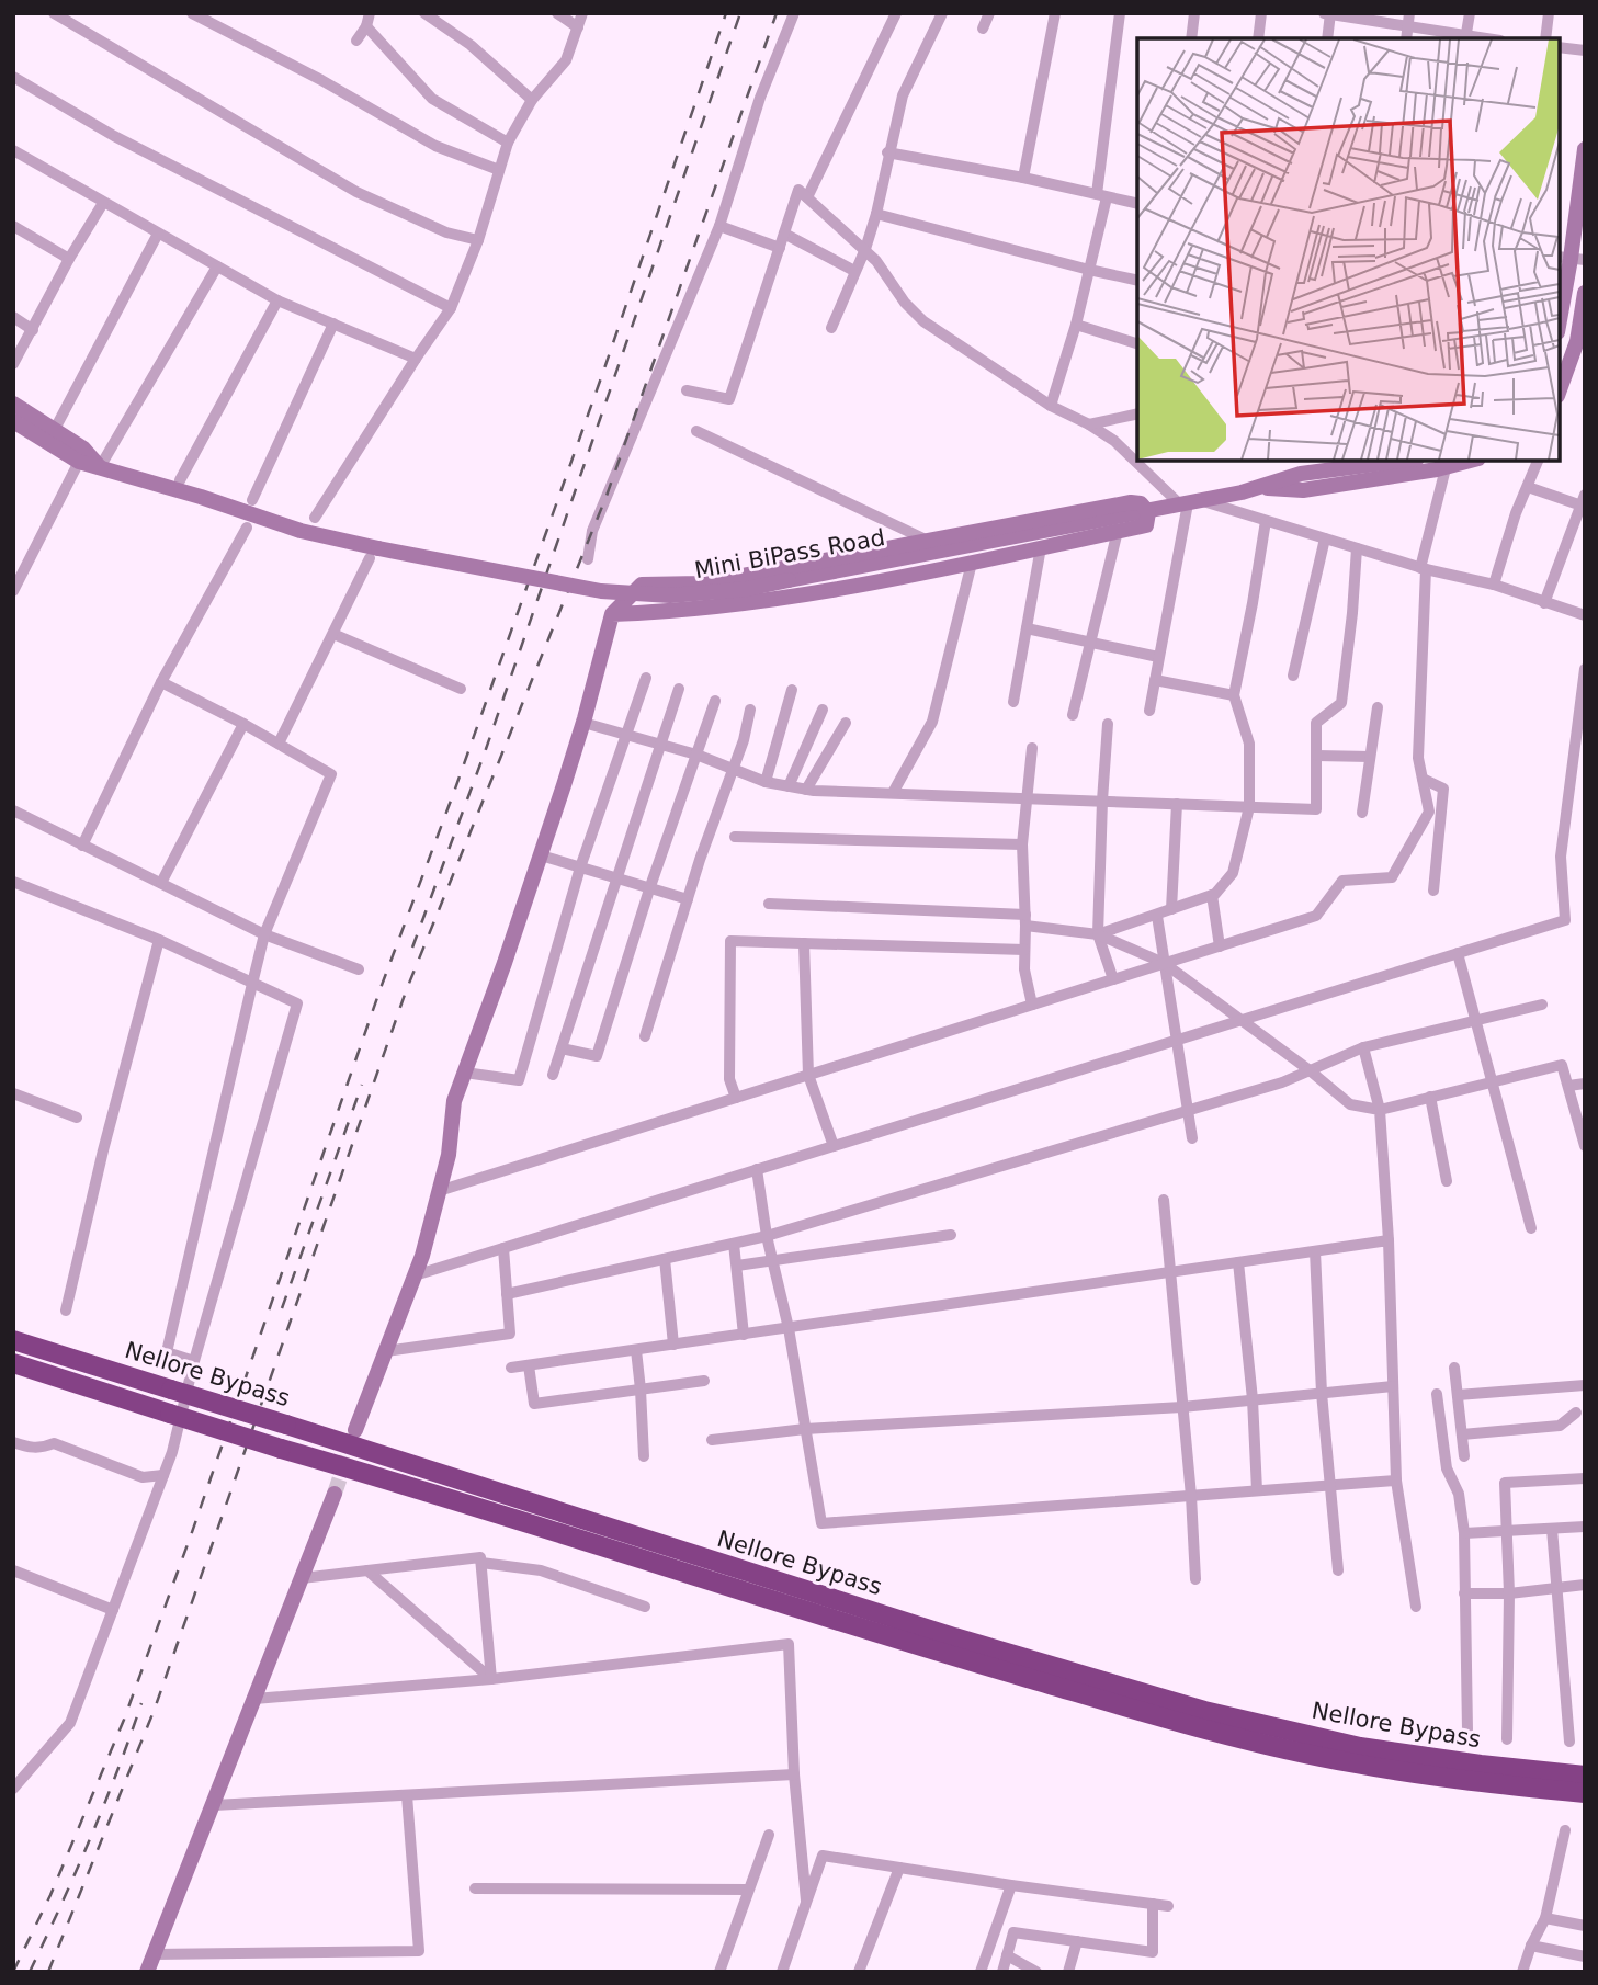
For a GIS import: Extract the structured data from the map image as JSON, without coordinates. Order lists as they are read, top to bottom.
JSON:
{
  "streets": {
    "highway": ["Nellore Bypass"],
    "street": ["Mini BiPass Road"]
  }
}
